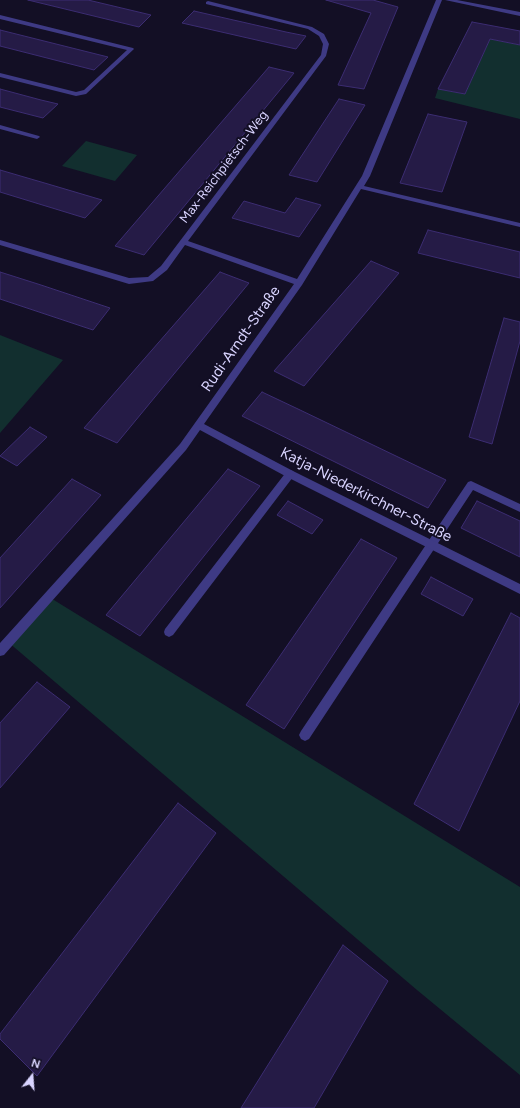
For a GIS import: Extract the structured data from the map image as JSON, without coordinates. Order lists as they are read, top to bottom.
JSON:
{
  "streets": {
    "street": ["Max-Reichpietsch-Weg", "Rudi-Arndt-Straße", "Katja-Niederkirchner-Straße"]
  },
  "crossings": [
    ["Rudi-Arndt-Straße", "Katja-Niederkirchner-Straße"]
  ],
  "north": "top"
}
